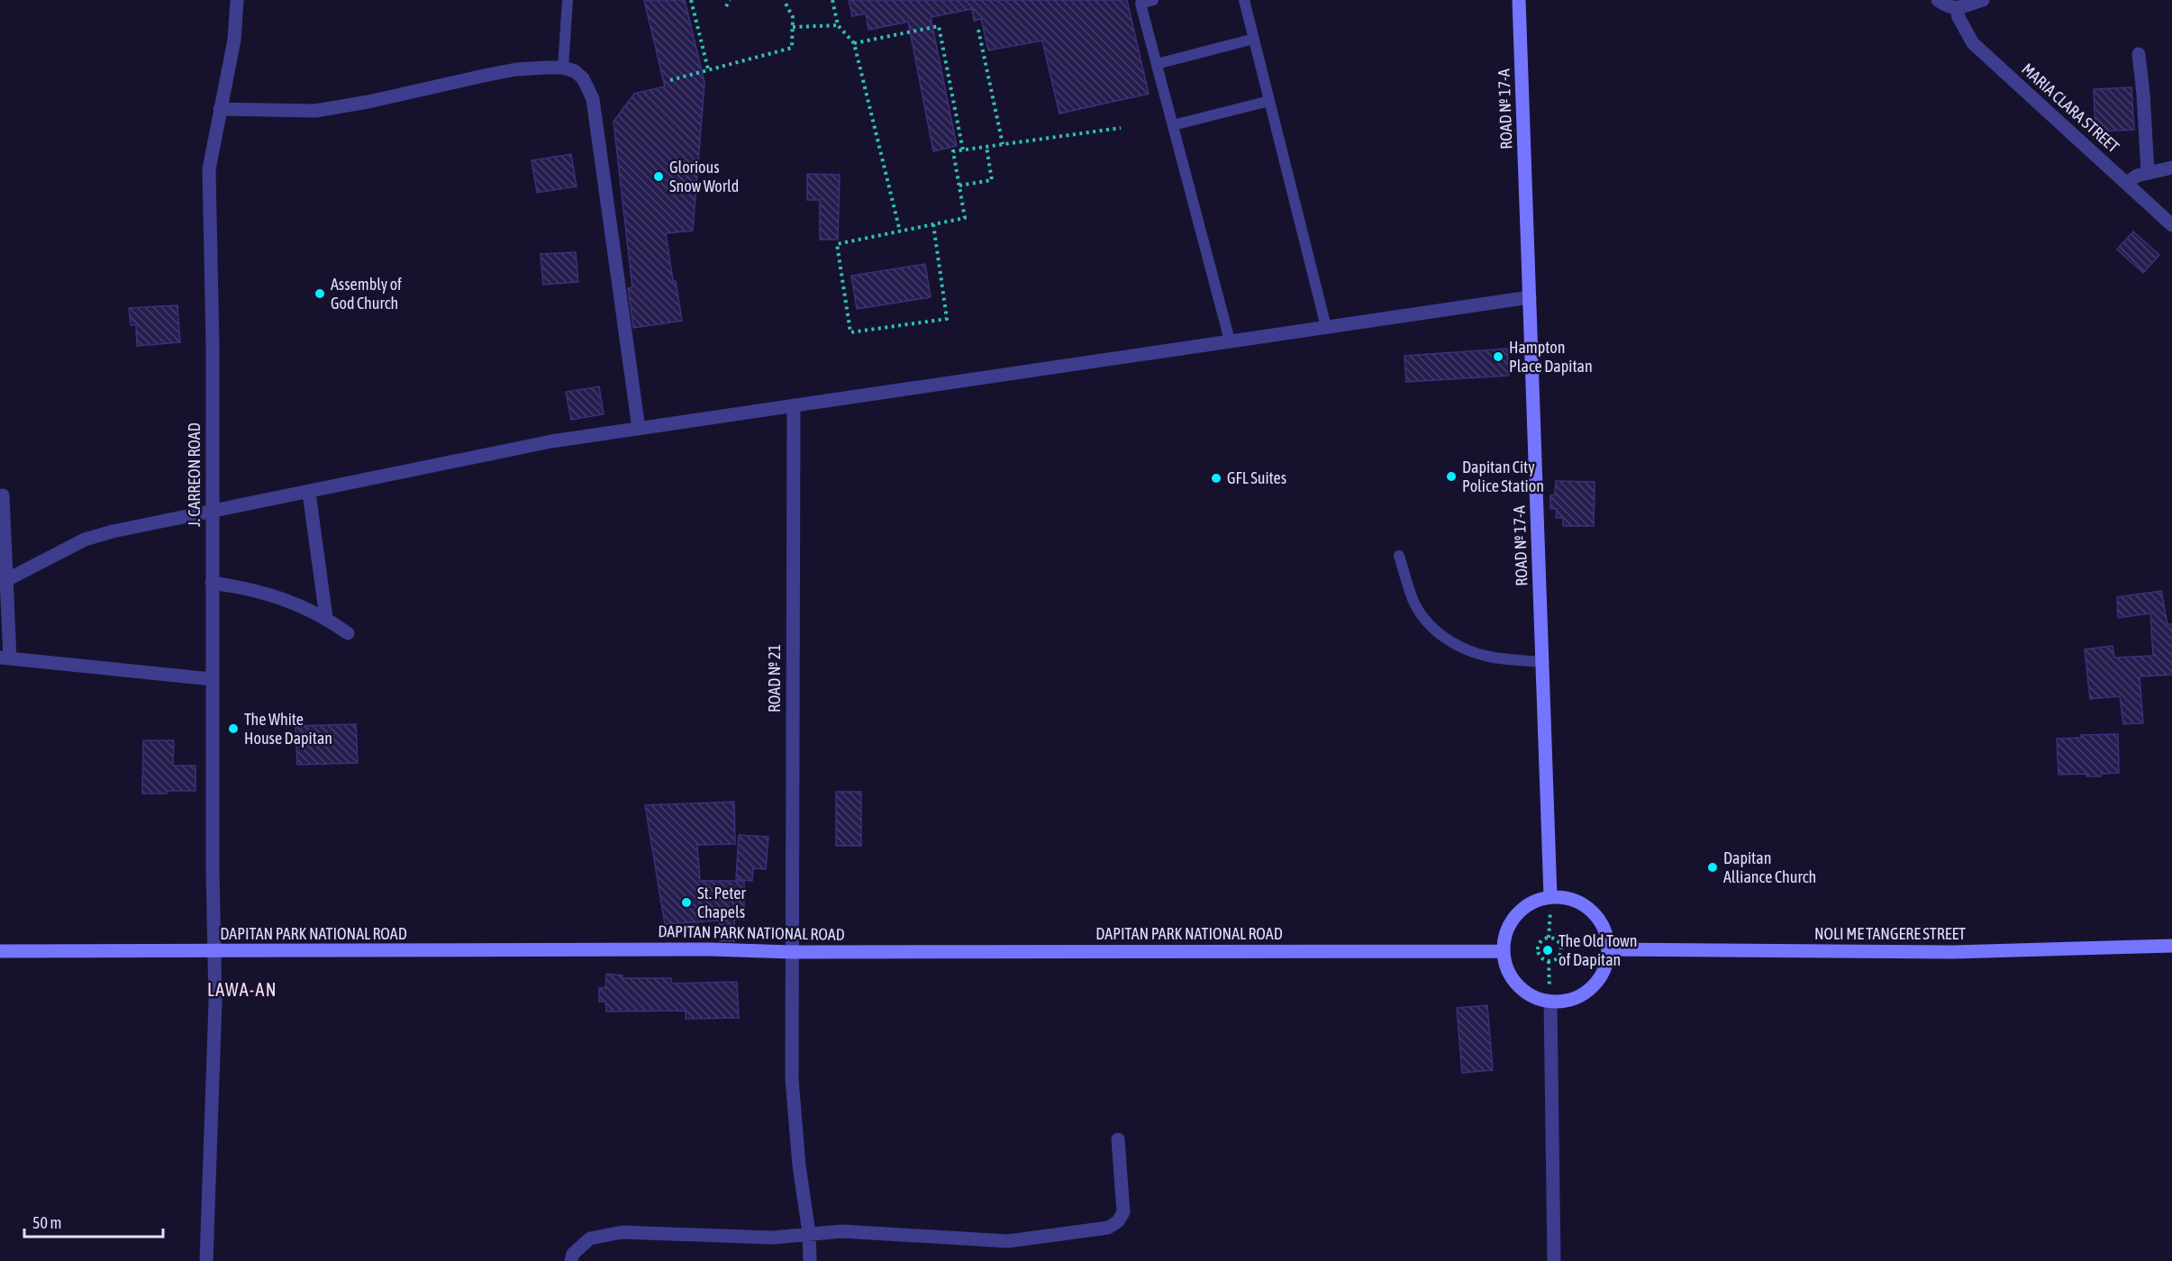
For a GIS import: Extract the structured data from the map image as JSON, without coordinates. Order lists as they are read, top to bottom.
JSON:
{
  "streets": {
    "main road": ["ROAD № 17-A", "DAPITAN PARK NATIONAL ROAD", "NOLI ME TANGERE STREET"],
    "street": ["MARIA CLARA STREET", "J. CARREON ROAD", "ROAD № 21"]
  },
  "crossings": [
    ["J. CARREON ROAD", "DAPITAN PARK NATIONAL ROAD"],
    ["ROAD № 21", "DAPITAN PARK NATIONAL ROAD"]
  ],
  "districts": ["LAWA-AN"],
  "places": [
    "Glorious Snow World",
    "Assembly of God Church",
    "Hampton Place Dapitan",
    "Dapitan City Police Station",
    "GFL Suites",
    "The White House Dapitan",
    "Dapitan Alliance Church",
    "St. Peter Chapels",
    "The Old Town of Dapitan"
  ],
  "scale_bar": "50 m"
}
